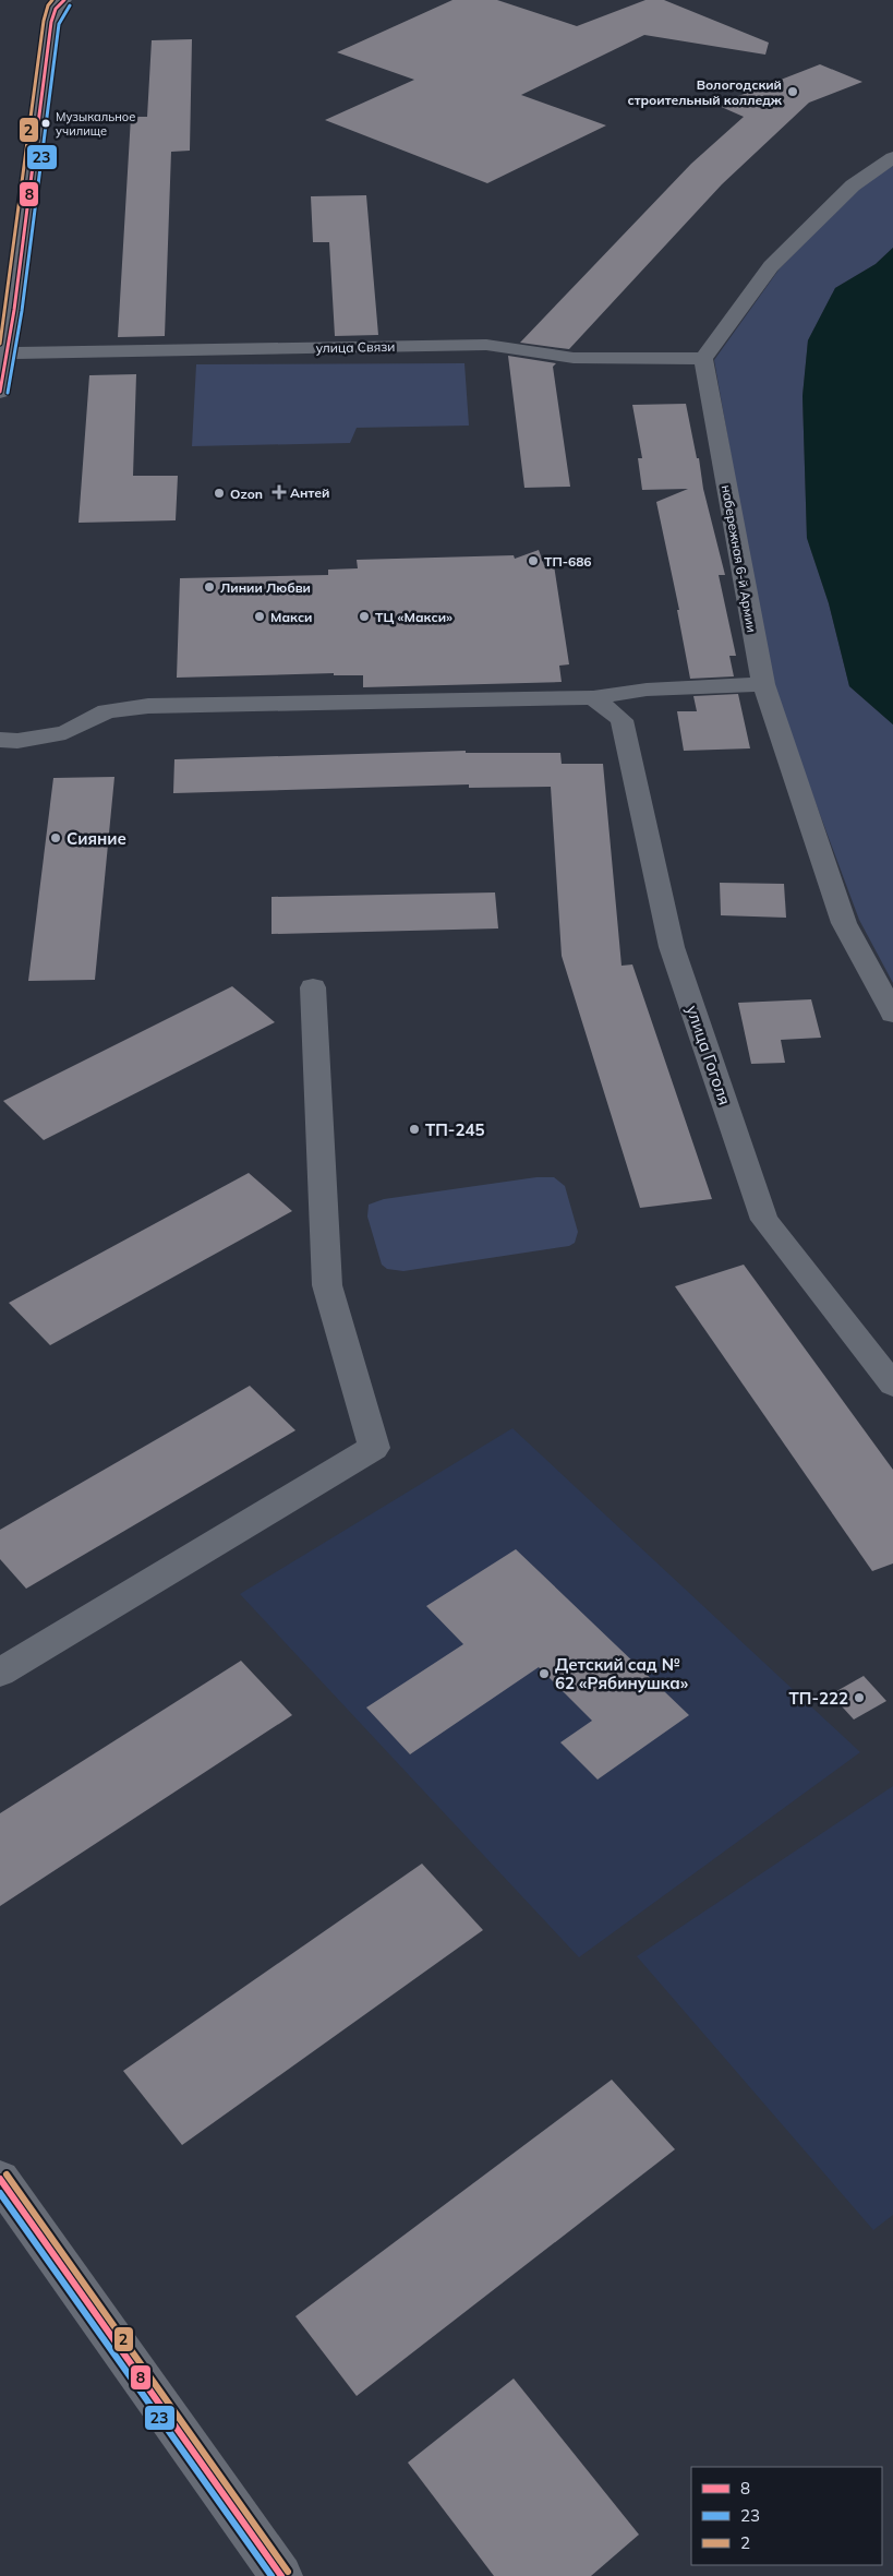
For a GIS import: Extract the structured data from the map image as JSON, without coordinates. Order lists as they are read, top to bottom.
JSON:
{
  "streets": {
    "street": ["улица Связи", "набережная 6-й Армии", "улица Гоголя"]
  },
  "crossings": [
    ["улица Связи", "набережная 6-й Армии"]
  ],
  "places": {
    "other": [
      "Вологодский строительный колледж",
      "Музыкальное училище",
      "Ozon",
      "ТП-686",
      "Линии Любви",
      "Макси",
      "ТЦ «Макси»",
      "Сияние",
      "ТП-245",
      "Детский сад № 62 «Рябинушка»",
      "ТП-222"
    ],
    "health": ["Антей"]
  },
  "lines": ["transit line 8", "transit line 2", "transit line 23"],
  "legend": ["8", "23", "2"]
}
